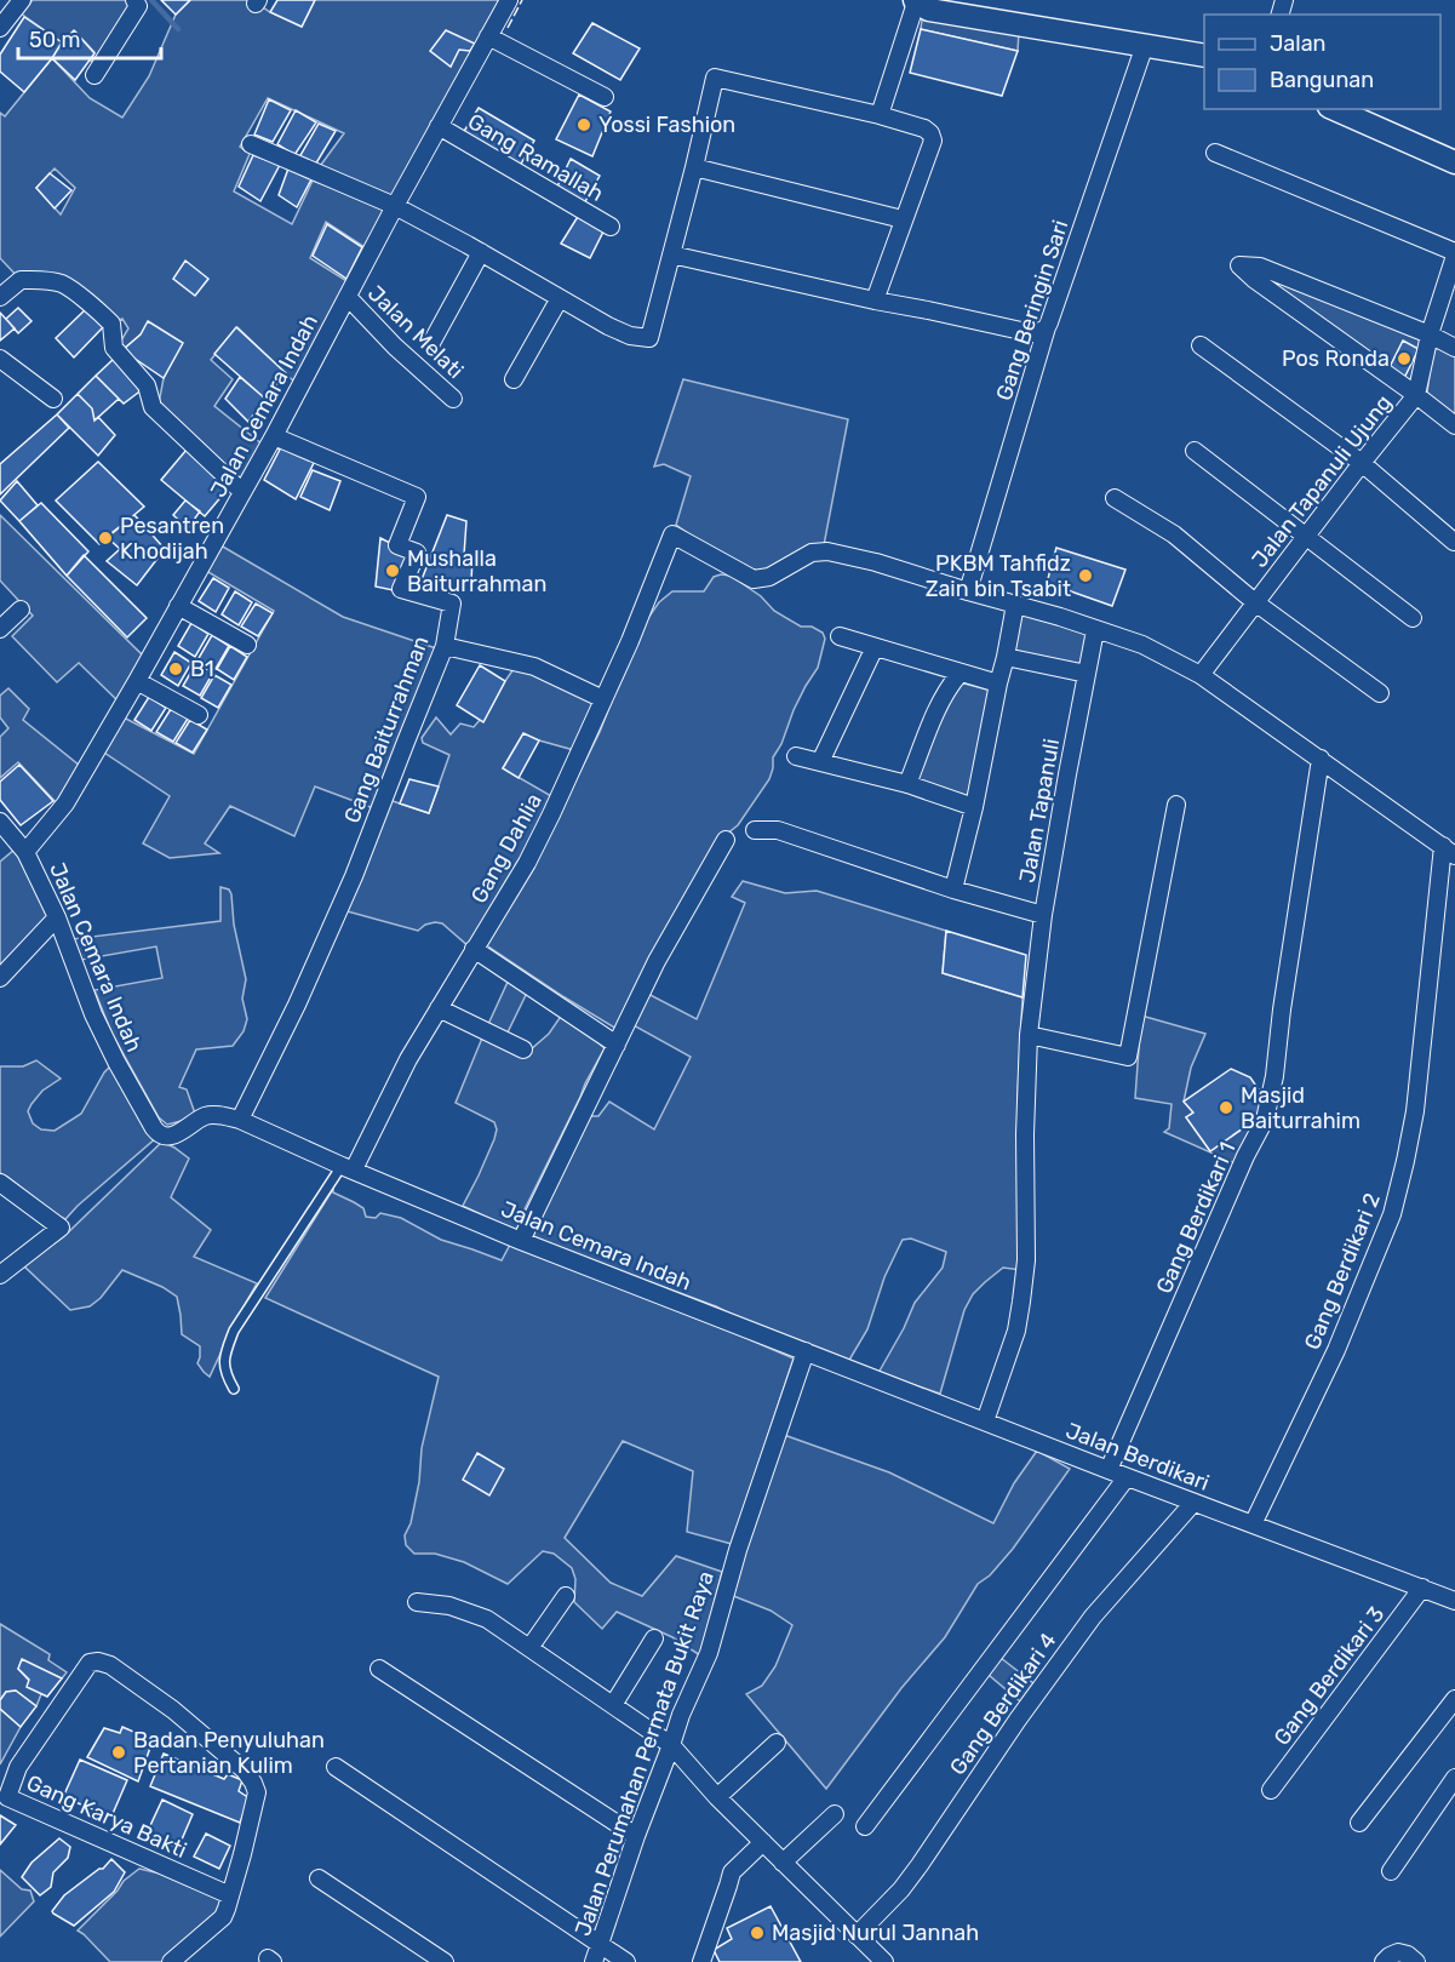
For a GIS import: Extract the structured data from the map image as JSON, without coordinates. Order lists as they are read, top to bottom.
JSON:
{
  "streets": {
    "street": [
      "Gang Ramallah",
      "Gang Beringin Sari",
      "Jalan Melati",
      "Jalan Cemara Indah",
      "Jalan Tapanuli Ujung",
      "Gang Baiturrahman",
      "Jalan Tapanuli",
      "Gang Dahlia",
      "Gang Berdikari 1",
      "Gang Berdikari 2",
      "Jalan Berdikari",
      "Gang Berdikari 3",
      "Gang Berdikari 4",
      "Jalan Perumahan Permata Bukit Raya",
      "Gang Karya Bakti"
    ]
  },
  "crossings": [
    ["Gang Ramallah", "Jalan Cemara Indah"],
    ["Gang Beringin Sari", "Gang Dahlia"],
    ["Jalan Melati", "Jalan Cemara Indah"],
    ["Jalan Cemara Indah", "Gang Baiturrahman"],
    ["Jalan Cemara Indah", "Gang Dahlia"],
    ["Jalan Cemara Indah", "Jalan Berdikari"],
    ["Jalan Cemara Indah", "Jalan Perumahan Permata Bukit Raya"],
    ["Jalan Tapanuli", "Jalan Berdikari"],
    ["Gang Berdikari 1", "Jalan Berdikari"],
    ["Gang Berdikari 2", "Jalan Berdikari"],
    ["Jalan Berdikari", "Gang Berdikari 3"],
    ["Jalan Berdikari", "Gang Berdikari 4"],
    ["Jalan Berdikari", "Jalan Perumahan Permata Bukit Raya"]
  ],
  "places": [
    "Yossi Fashion",
    "Pos Ronda",
    "Pesantren Khodijah",
    "Mushalla Baiturrahman",
    "PKBM Tahfidz Zain bin Tsabit",
    "B1",
    "Masjid Baiturrahim",
    "Badan Penyuluhan Pertanian Kulim",
    "Masjid Nurul Jannah"
  ],
  "legend": ["Jalan", "Bangunan"],
  "scale_bar": "50 m"
}
